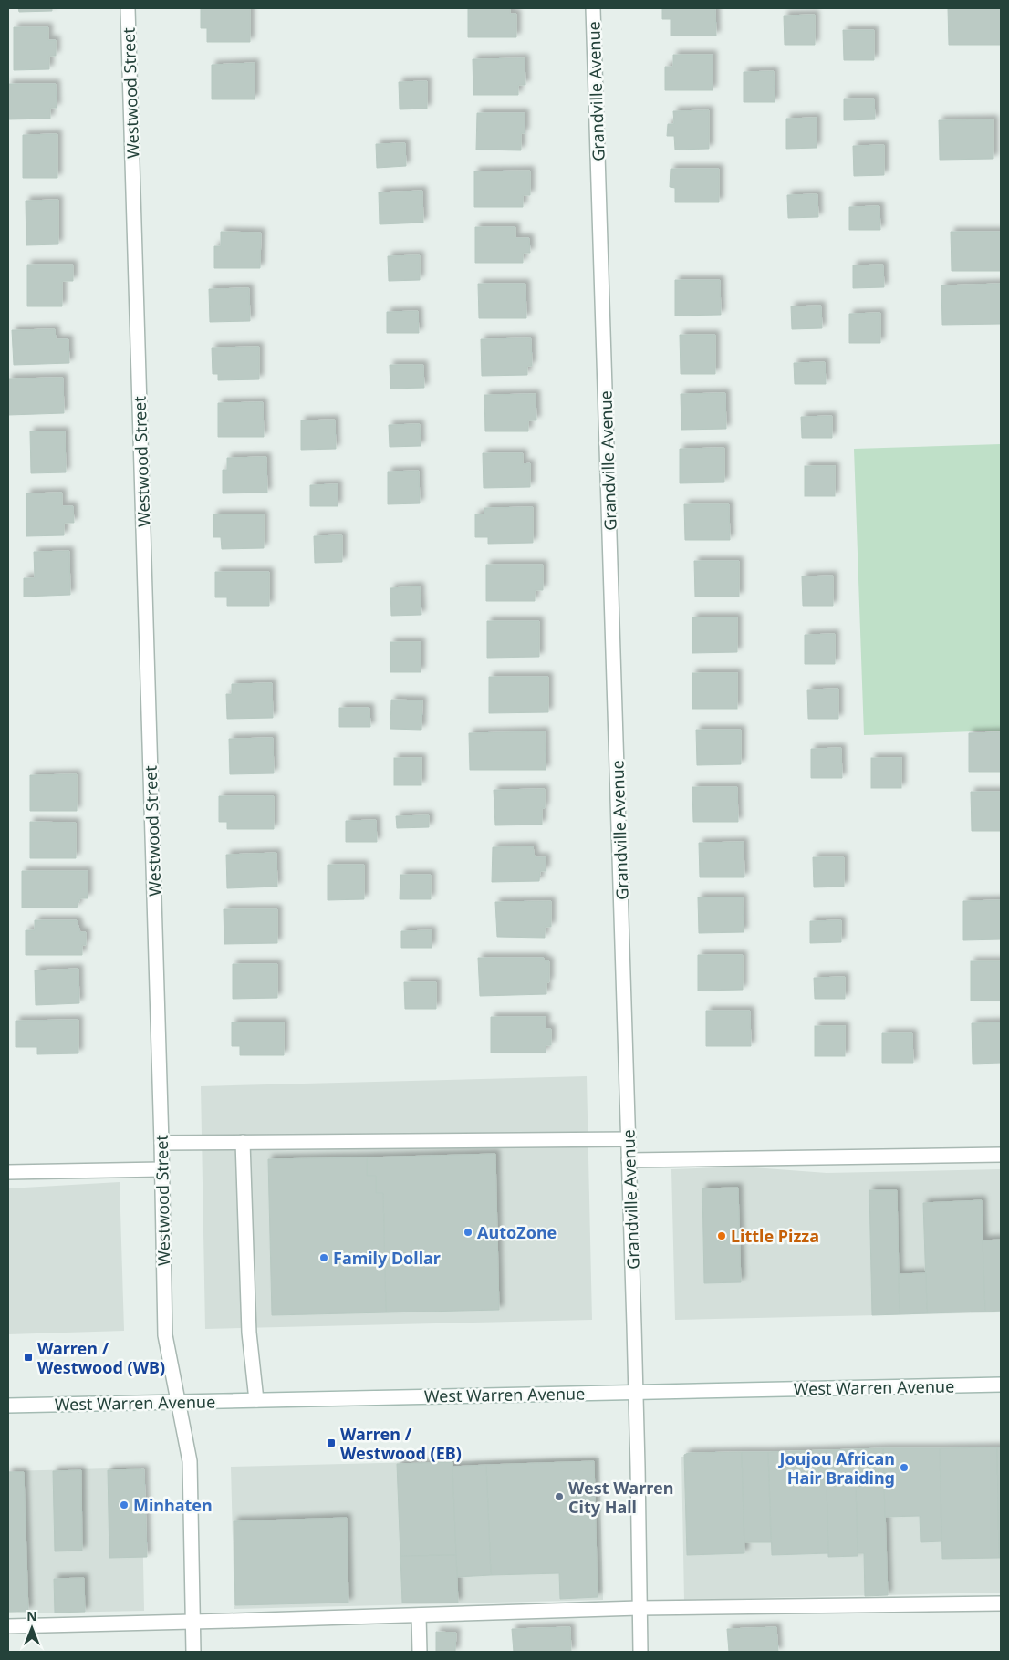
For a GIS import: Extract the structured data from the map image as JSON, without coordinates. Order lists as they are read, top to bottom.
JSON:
{
  "streets": {
    "street": ["Grandville Avenue", "Westwood Street", "West Warren Avenue"]
  },
  "crossings": [
    ["Grandville Avenue", "West Warren Avenue"],
    ["Westwood Street", "West Warren Avenue"]
  ],
  "places": {
    "other": [
      "AutoZone",
      "Little Pizza",
      "Family Dollar",
      "Joujou African Hair Braiding",
      "West Warren City Hall",
      "Minhaten"
    ],
    "transit": ["Warren / Westwood (WB)", "Warren / Westwood (EB)"]
  },
  "north": "top"
}
